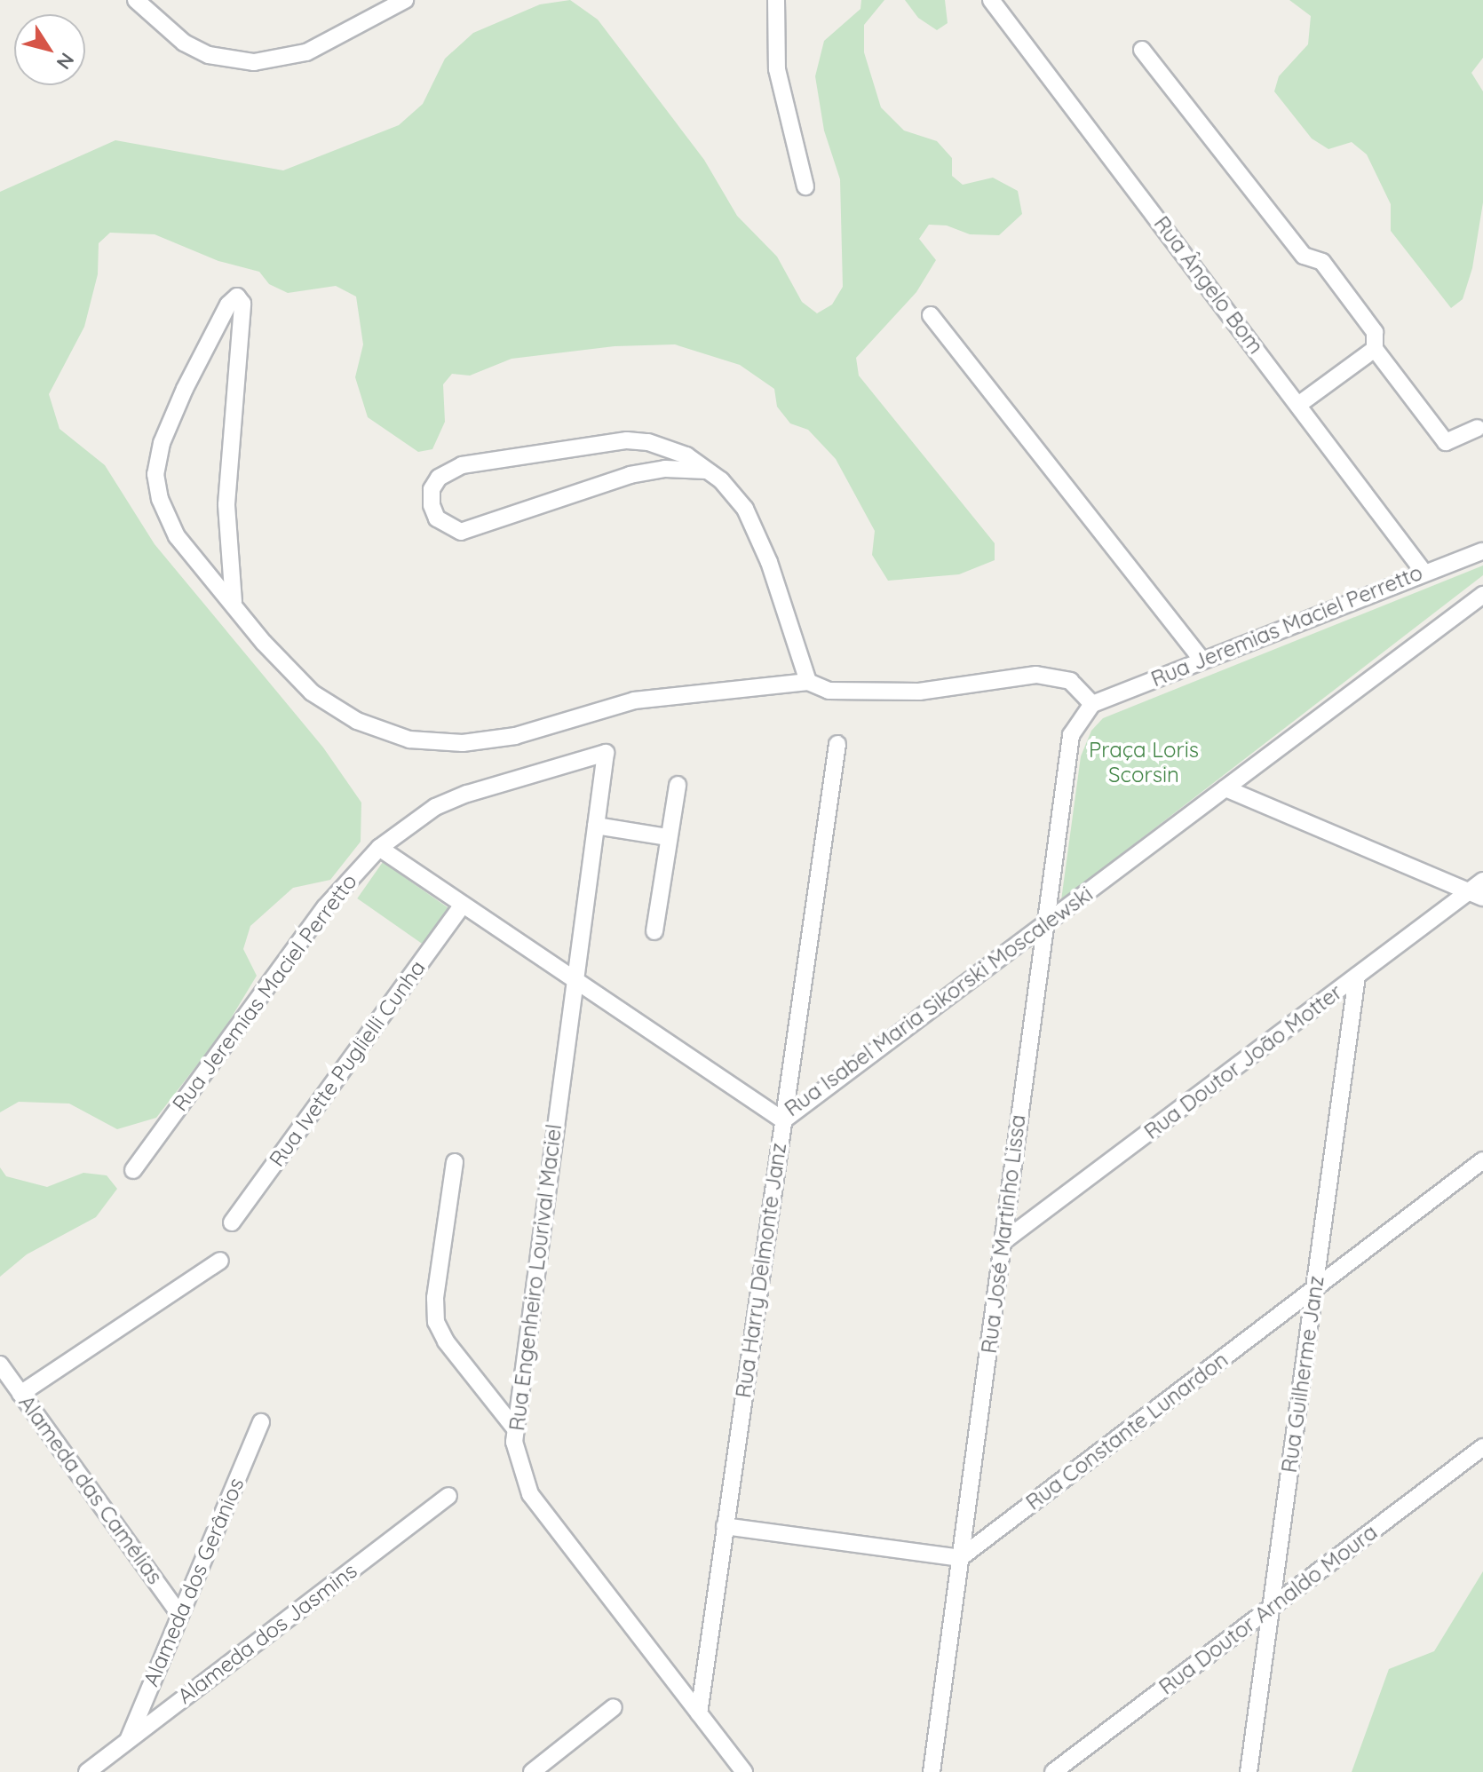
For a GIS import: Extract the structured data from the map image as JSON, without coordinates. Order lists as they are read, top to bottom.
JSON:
{
  "streets": {
    "street": [
      "Rua Ângelo Bom",
      "Rua Jeremias Maciel Perretto",
      "Rua Isabel Maria Sikorski Moscalewski",
      "Rua Doutor João Motter",
      "Rua Ivette Puglielli Cunha",
      "Rua José Martinho Lissa",
      "Rua Harry Delmonte Janz",
      "Rua Engenheiro Lourival Maciel",
      "Rua Guilherme Janz",
      "Rua Constante Lunardon",
      "Alameda das Camélias",
      "Alameda dos Gerânios",
      "Rua Doutor Arnaldo Moura",
      "Alameda dos Jasmins"
    ]
  },
  "crossings": [
    ["Rua Ângelo Bom", "Rua Jeremias Maciel Perretto"],
    ["Rua Jeremias Maciel Perretto", "Rua Isabel Maria Sikorski Moscalewski"],
    ["Rua Jeremias Maciel Perretto", "Rua José Martinho Lissa"],
    ["Rua Jeremias Maciel Perretto", "Rua Engenheiro Lourival Maciel"],
    ["Rua Isabel Maria Sikorski Moscalewski", "Rua Ivette Puglielli Cunha"],
    ["Rua Isabel Maria Sikorski Moscalewski", "Rua José Martinho Lissa"],
    ["Rua Isabel Maria Sikorski Moscalewski", "Rua Harry Delmonte Janz"],
    ["Rua Isabel Maria Sikorski Moscalewski", "Rua Engenheiro Lourival Maciel"],
    ["Rua Doutor João Motter", "Rua José Martinho Lissa"],
    ["Rua Doutor João Motter", "Rua Guilherme Janz"],
    ["Rua José Martinho Lissa", "Rua Constante Lunardon"],
    ["Rua Harry Delmonte Janz", "Rua Engenheiro Lourival Maciel"],
    ["Rua Guilherme Janz", "Rua Constante Lunardon"],
    ["Rua Guilherme Janz", "Rua Doutor Arnaldo Moura"],
    ["Alameda das Camélias", "Alameda dos Gerânios"],
    ["Alameda dos Gerânios", "Alameda dos Jasmins"]
  ],
  "parks": ["Praça Loris Scorsin"],
  "north": "bottom right"
}
